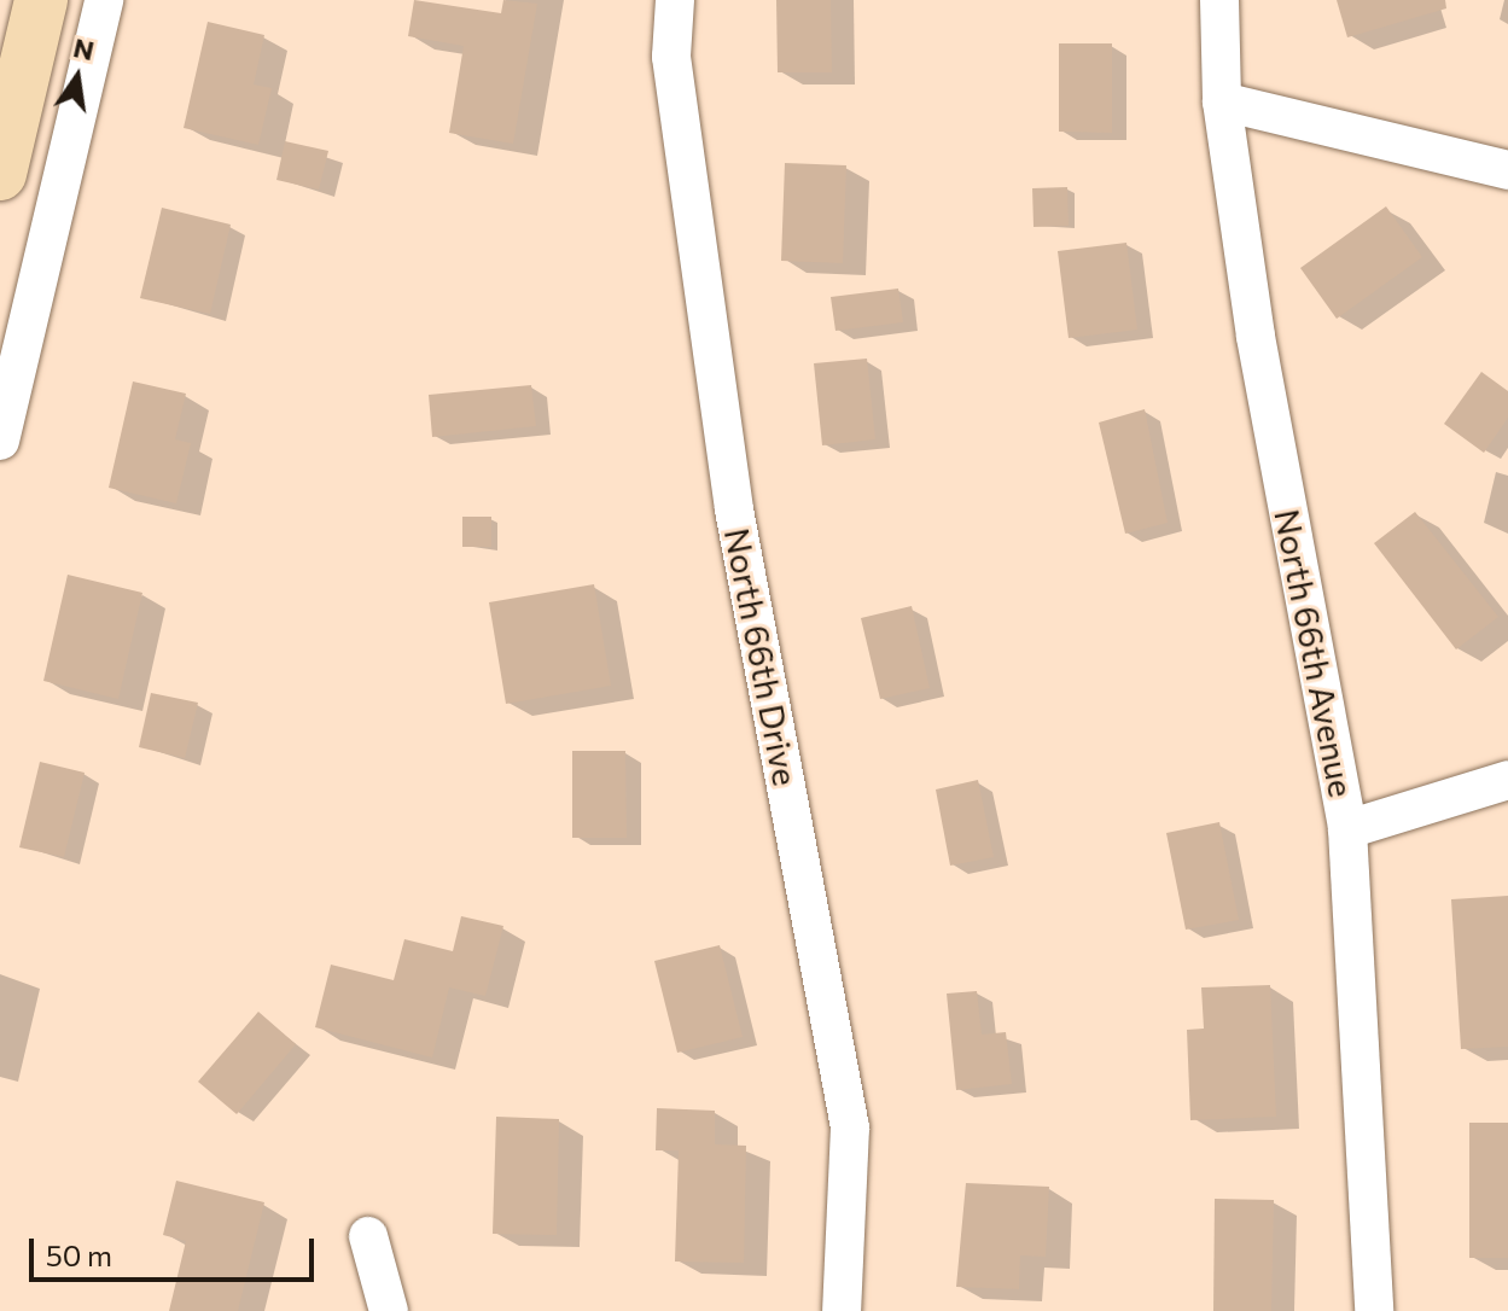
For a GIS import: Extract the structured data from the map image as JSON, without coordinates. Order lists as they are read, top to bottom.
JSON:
{
  "streets": {
    "street": ["North 66th Avenue", "North 66th Drive"]
  },
  "scale_bar": "50 m",
  "north": "top"
}
